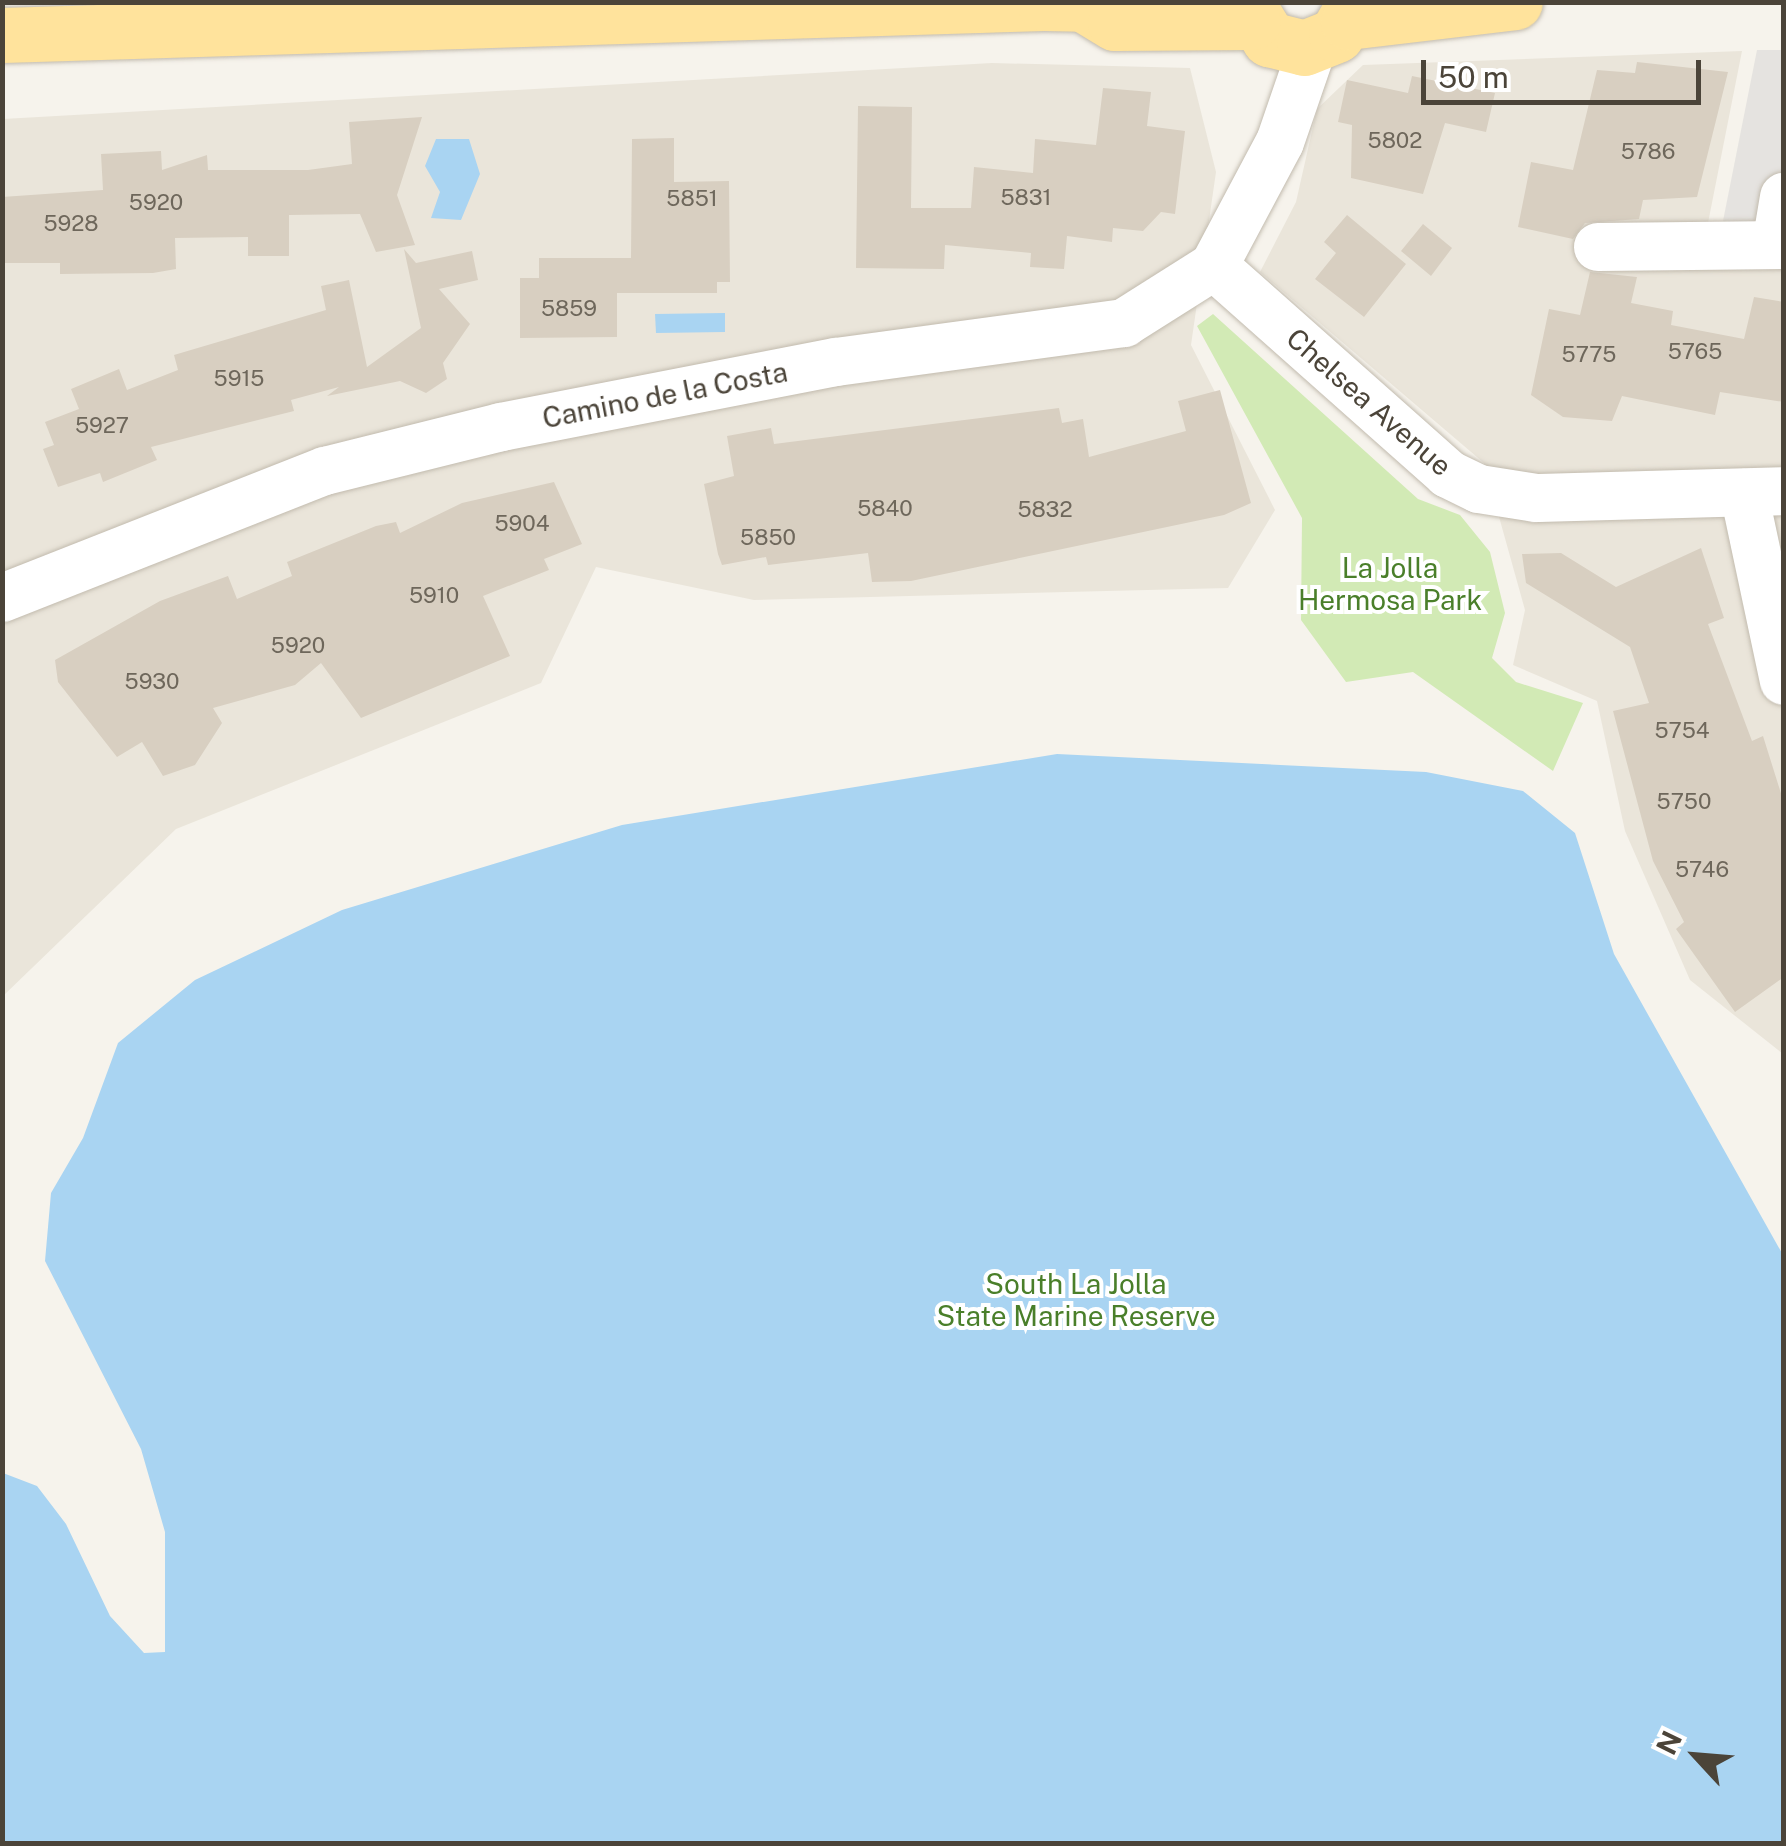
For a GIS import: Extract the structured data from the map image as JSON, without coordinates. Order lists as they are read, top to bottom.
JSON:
{
  "streets": {
    "street": ["Camino de la Costa", "Chelsea Avenue"]
  },
  "crossings": [
    ["Camino de la Costa", "Chelsea Avenue"]
  ],
  "parks": ["La Jolla Hermosa Park", "South La Jolla State Marine Reserve"],
  "house_numbers": [
    "5802",
    "5786",
    "5831",
    "5851",
    "5920",
    "5928",
    "5859",
    "5765",
    "5775",
    "5915",
    "5927",
    "5840",
    "5832",
    "5904",
    "5850",
    "5910",
    "5920",
    "5930",
    "5754",
    "5750",
    "5746"
  ],
  "scale_bar": "50 m",
  "north": "top left"
}
